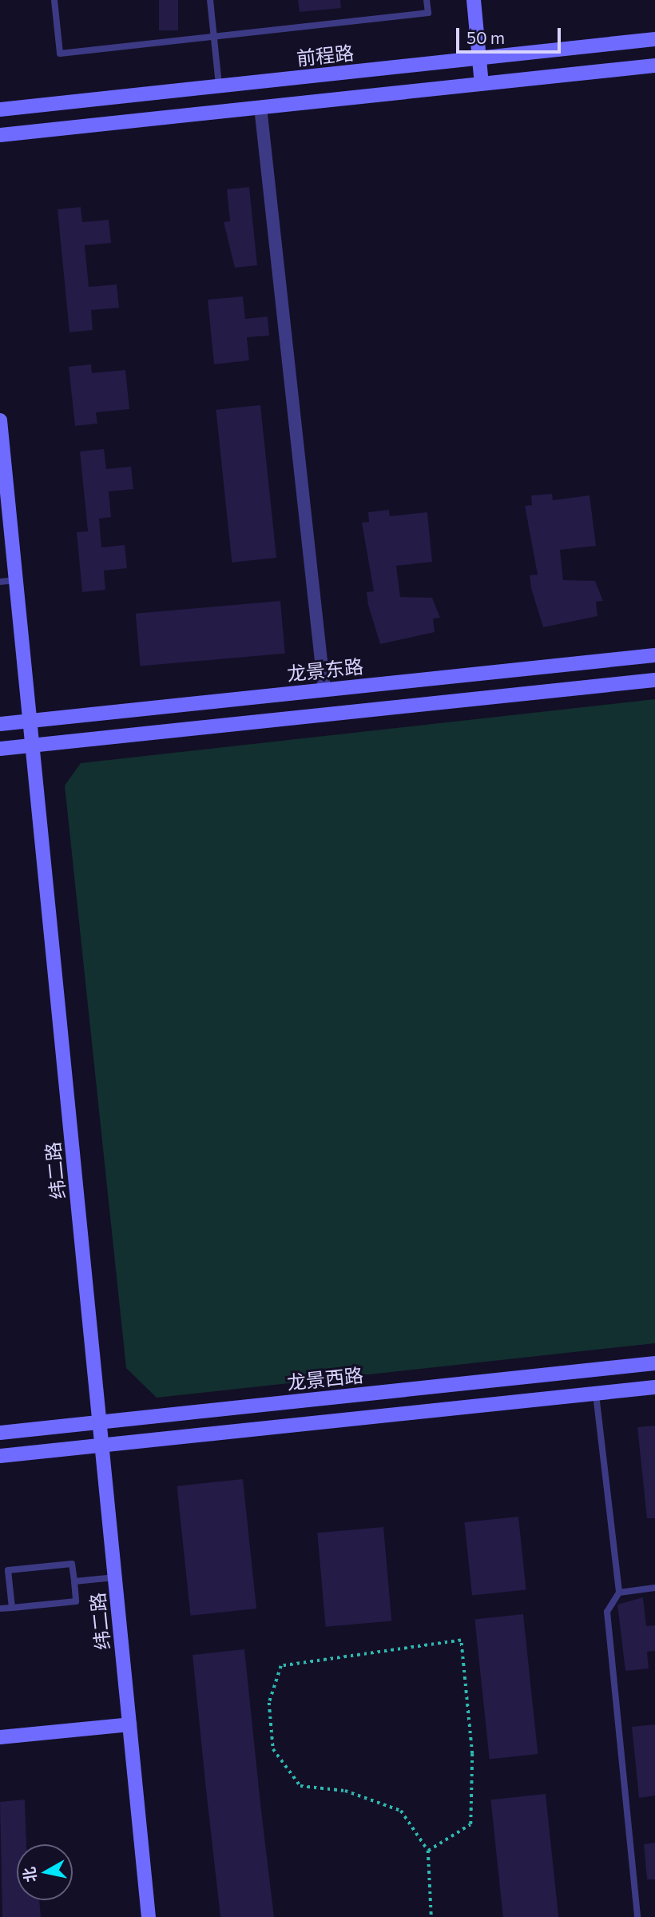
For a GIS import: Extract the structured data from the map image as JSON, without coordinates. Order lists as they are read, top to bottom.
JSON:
{
  "streets": {
    "main road": [
      "前程路",
      "龙景东路",
      "纬二路",
      "龙景西路"
    ]
  },
  "crossings": [
    ["龙景东路", "纬二路"],
    ["纬二路", "龙景西路"]
  ],
  "scale_bar": "50 m",
  "north": "left"
}
